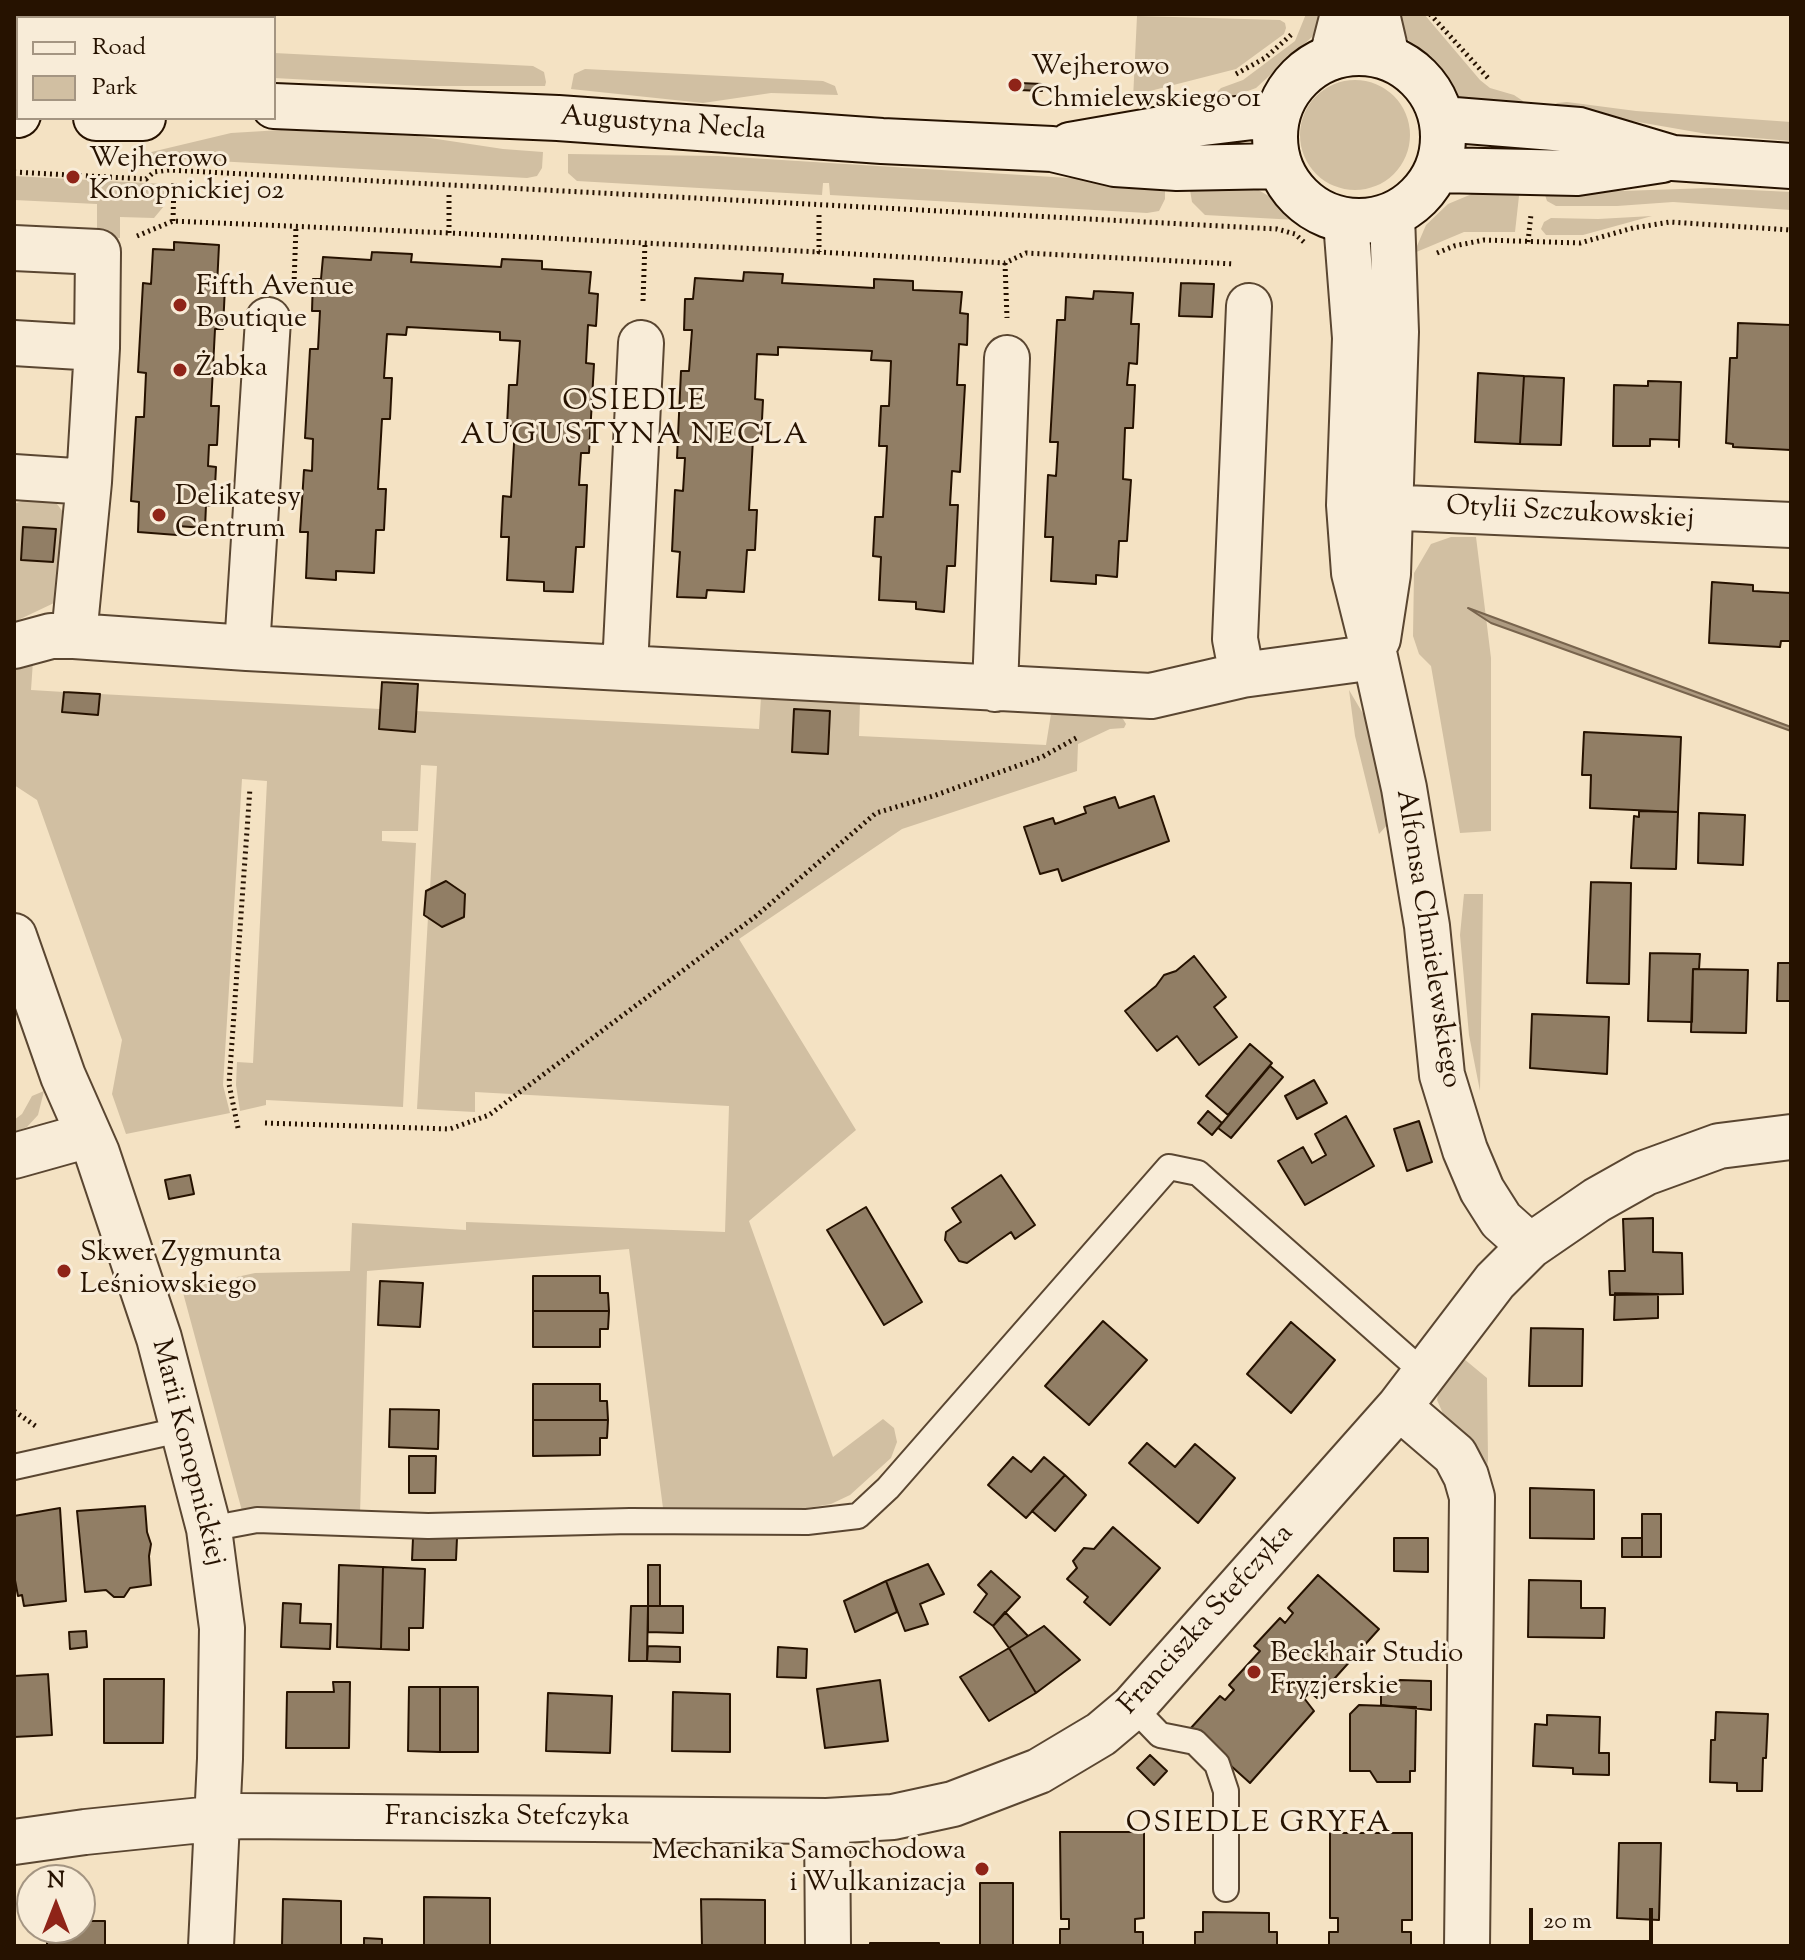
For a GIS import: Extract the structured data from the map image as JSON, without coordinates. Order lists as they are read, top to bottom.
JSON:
{
  "streets": {
    "street": [
      "Augustyna Necla",
      "Otylii Szczukowskiej",
      "Alfonsa Chmielewskiego",
      "Marii Konopnickiej",
      "Franciszka Stefczyka"
    ]
  },
  "crossings": [
    ["Augustyna Necla", "Alfonsa Chmielewskiego"],
    ["Otylii Szczukowskiej", "Alfonsa Chmielewskiego"],
    ["Alfonsa Chmielewskiego", "Franciszka Stefczyka"],
    ["Marii Konopnickiej", "Franciszka Stefczyka"]
  ],
  "districts": ["OSIEDLE AUGUSTYNA NECLA", "OSIEDLE GRYFA"],
  "places": [
    "Wejherowo Chmielewskiego 01",
    "Wejherowo Konopnickiej 02",
    "Fifth Avenue Boutique",
    "Żabka",
    "Delikatesy Centrum",
    "Skwer Zygmunta Leśniowskiego",
    "Beckhair Studio Fryzjerskie",
    "Mechanika Samochodowa i Wulkanizacja"
  ],
  "legend": ["Road", "Park"],
  "scale_bar": "20 m",
  "north": "top"
}
